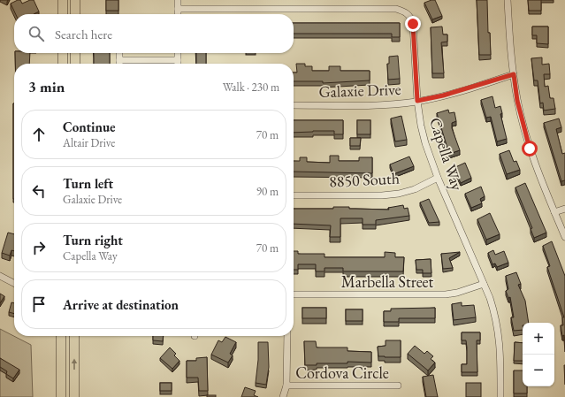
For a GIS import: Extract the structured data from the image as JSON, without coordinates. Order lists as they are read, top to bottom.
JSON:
{
  "streets": {
    "street": [
      "Galaxie Drive",
      "Capella Way",
      "8850 South",
      "Marbella Street",
      "Cordova Circle"
    ]
  },
  "crossings": [
    ["Galaxie Drive", "Capella Way"],
    ["Capella Way", "8850 South"],
    ["Capella Way", "Marbella Street"]
  ],
  "page": {
    "search": "Search here",
    "heading": ["3 min", "Walk · 230 m"],
    "list": [
      ["Continue", "Altair Drive", "70 m"],
      ["Turn left", "Galaxie Drive", "90 m"],
      ["Turn right", "Capella Way", "70 m"],
      "Arrive at destination"
    ],
    "map_buttons": ["+", "−"]
  }
}
